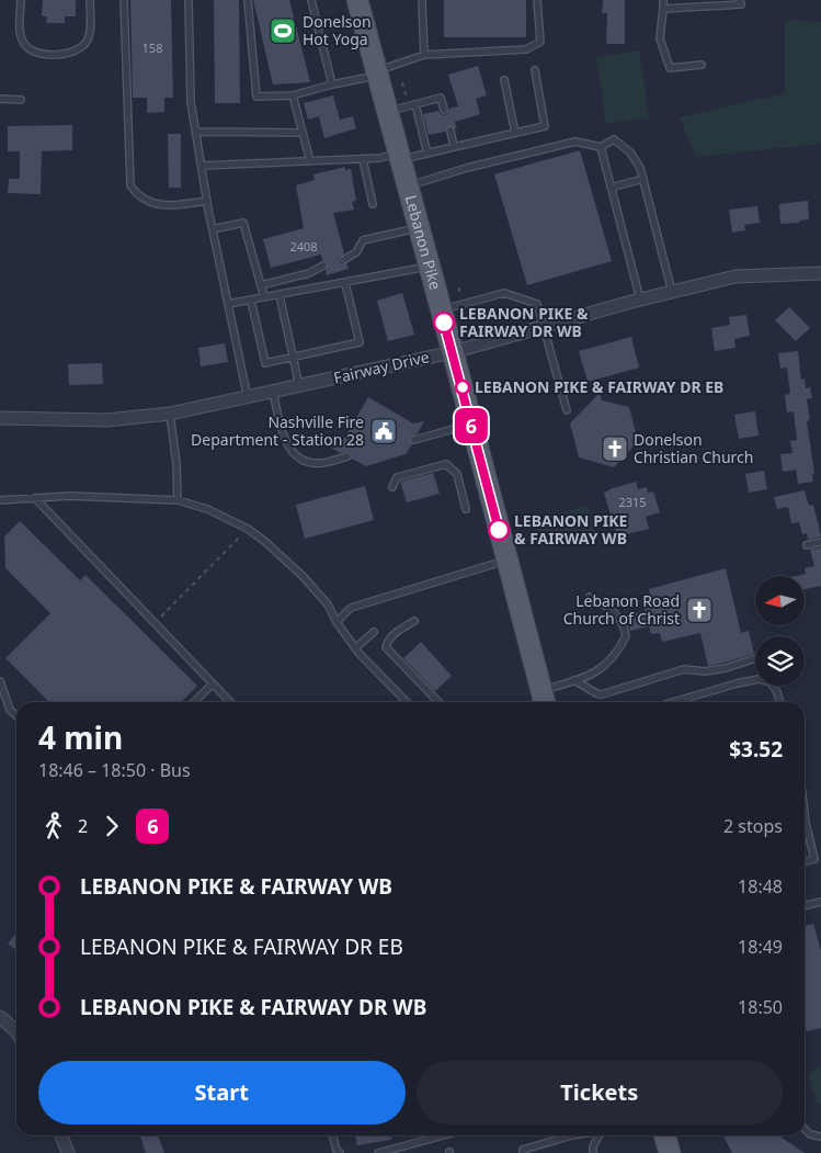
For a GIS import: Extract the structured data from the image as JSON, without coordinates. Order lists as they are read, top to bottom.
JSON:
{
  "streets": {
    "main road": ["Lebanon Pike"],
    "street": ["Fairway Drive"]
  },
  "crossings": [
    ["Lebanon Pike", "Fairway Drive"]
  ],
  "places": {
    "sports": ["Donelson Hot Yoga"],
    "other": ["LEBANON PIKE & FAIRWAY DR WB", "LEBANON PIKE & FAIRWAY DR EB", "LEBANON PIKE & FAIRWAY WB"],
    "public building": ["Nashville Fire Department - Station 28"],
    "church": ["Donelson Christian Church", "Lebanon Road Church of Christ"]
  },
  "lines": ["bus line 6"],
  "house_numbers": ["158", "2408", "2315"],
  "north": "left",
  "page": {
    "on_map": "6",
    "heading": ["4 min", "18:46 – 18:50 · Bus", "$3.52"],
    "legs": ["2", "6", "2 stops"],
    "list": [
      {
        "name": "LEBANON PIKE & FAIRWAY WB",
        "value": "18:48"
      },
      {
        "name": "LEBANON PIKE & FAIRWAY DR EB",
        "value": "18:49"
      },
      {
        "name": "LEBANON PIKE & FAIRWAY DR WB",
        "value": "18:50"
      }
    ],
    "buttons": ["Start", "Tickets"]
  }
}
